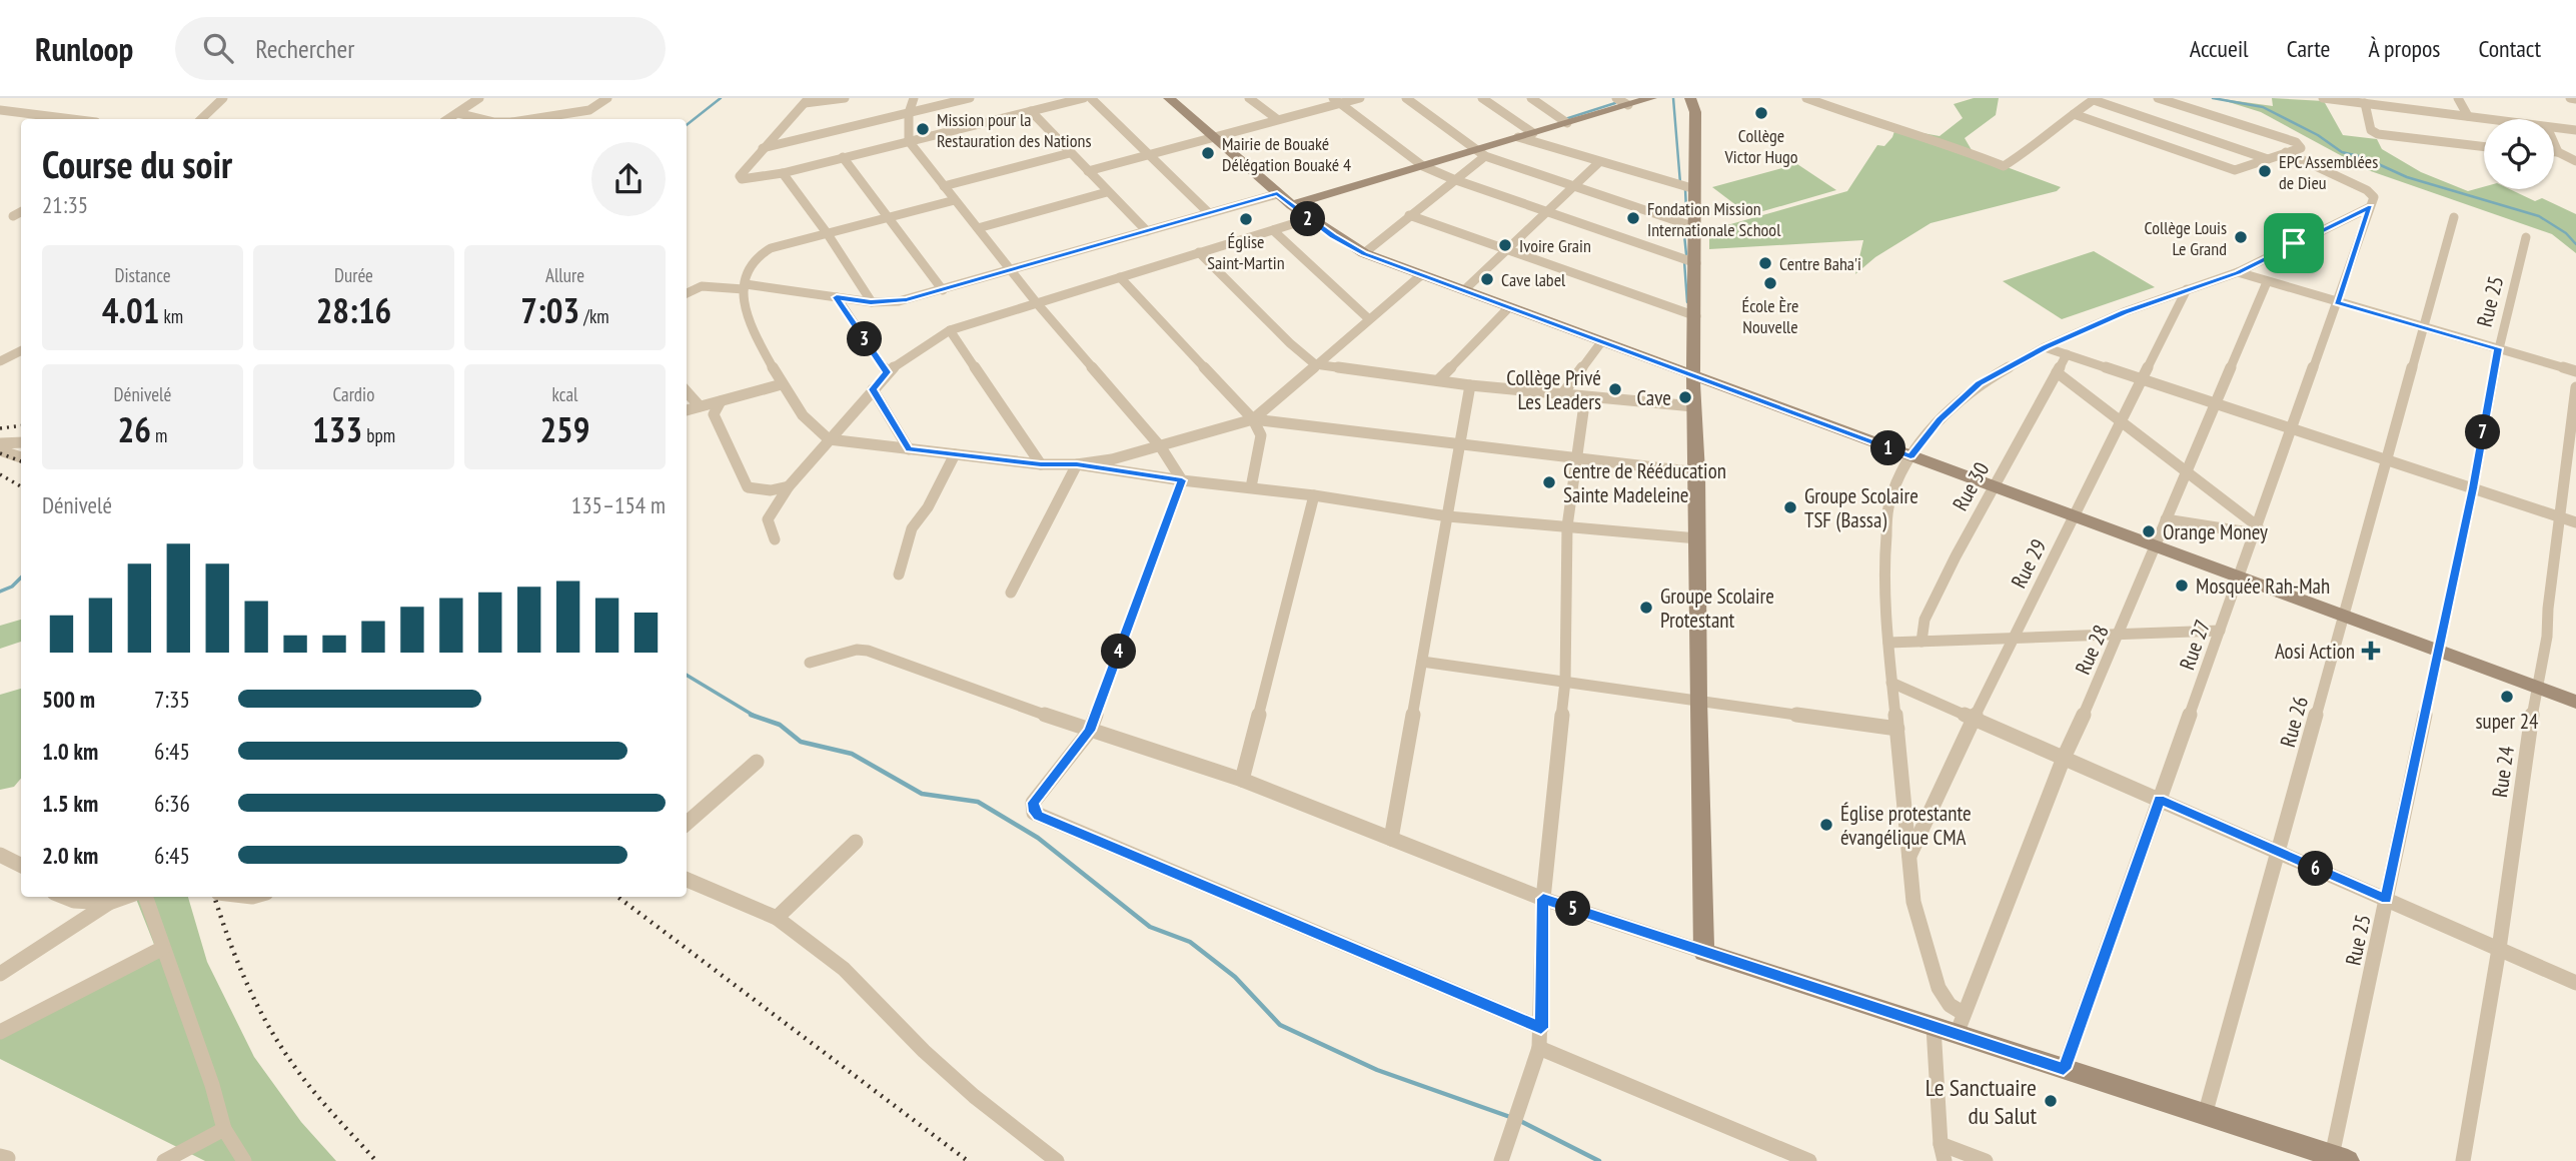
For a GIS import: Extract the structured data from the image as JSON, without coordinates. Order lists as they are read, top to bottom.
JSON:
{
  "streets": {
    "street": [
      "Rue 25",
      "Rue 30",
      "Rue 29",
      "Rue 27",
      "Rue 28",
      "Rue 26",
      "Rue 24"
    ]
  },
  "places": {
    "other": [
      "Collège Victor Hugo",
      "Mission pour la Restauration des Nations",
      "Mairie de Bouaké Délégation Bouaké 4",
      "EPC Assemblées de Dieu",
      "Fondation Mission Internationale School",
      "Église Saint-Martin",
      "Collège Louis Le Grand",
      "Ivoire Grain",
      "Centre Baha'i",
      "Cave label",
      "École Ère Nouvelle",
      "Collège Privé Les Leaders",
      "Cave",
      "Centre de Rééducation Sainte Madeleine",
      "Groupe Scolaire TSF (Bassa)",
      "Orange Money",
      "Mosquée Rah-Mah",
      "Groupe Scolaire Protestant",
      "super 24",
      "Église protestante évangélique CMA",
      "Le Sanctuaire du Salut"
    ],
    "health": ["Aosi Action"]
  },
  "page": {
    "header": "Runloop",
    "search": "Rechercher",
    "nav": [
      "Accueil",
      "Carte",
      "À propos",
      "Contact"
    ],
    "heading": ["Course du soir", "21:35"],
    "pins": [
      "2",
      "3",
      "7",
      "1",
      "4",
      "6",
      "5"
    ],
    "stats": [
      ["Distance", "4.01 km"],
      ["Durée", "28:16"],
      ["Allure", "7:03 /km"],
      ["Dénivelé", "26 m"],
      ["Cardio", "133 bpm"],
      ["kcal", "259"]
    ],
    "chart": ["Dénivelé", "135–154 m"],
    "list": [
      {
        "name": "500 m",
        "note": "7:35"
      },
      {
        "name": "1.0 km",
        "note": "6:45"
      },
      {
        "name": "1.5 km",
        "note": "6:36"
      },
      {
        "name": "2.0 km",
        "note": "6:45"
      }
    ]
  }
}
